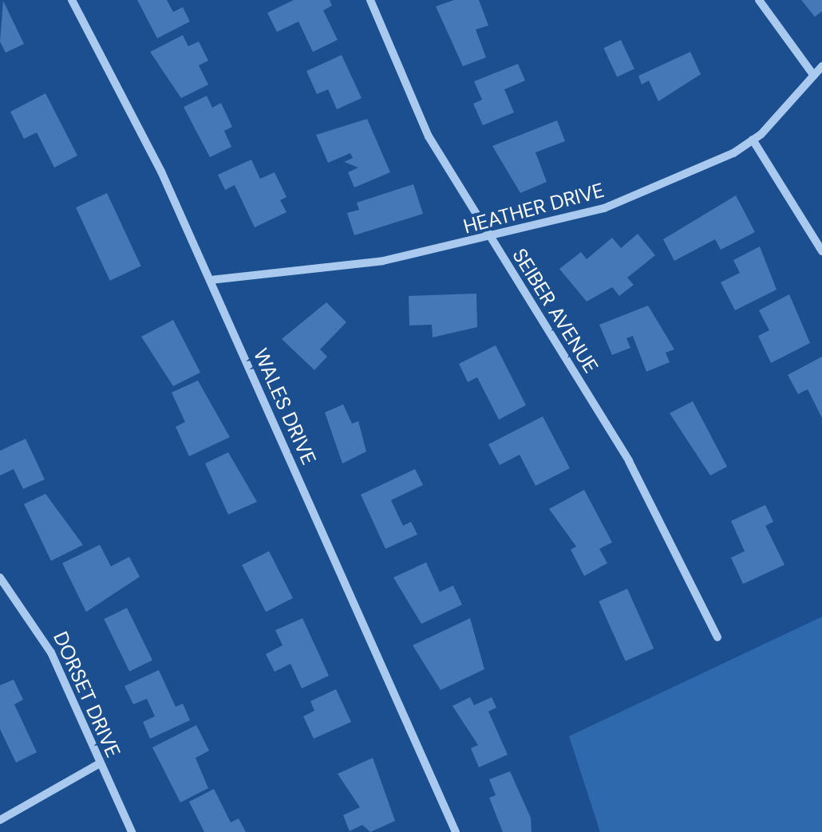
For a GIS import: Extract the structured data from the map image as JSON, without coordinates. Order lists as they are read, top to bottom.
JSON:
{
  "streets": {
    "street": [
      "HEATHER DRIVE",
      "SEIBER AVENUE",
      "WALES DRIVE",
      "DORSET DRIVE"
    ]
  },
  "crossings": [
    ["HEATHER DRIVE", "SEIBER AVENUE"],
    ["HEATHER DRIVE", "WALES DRIVE"]
  ]
}
